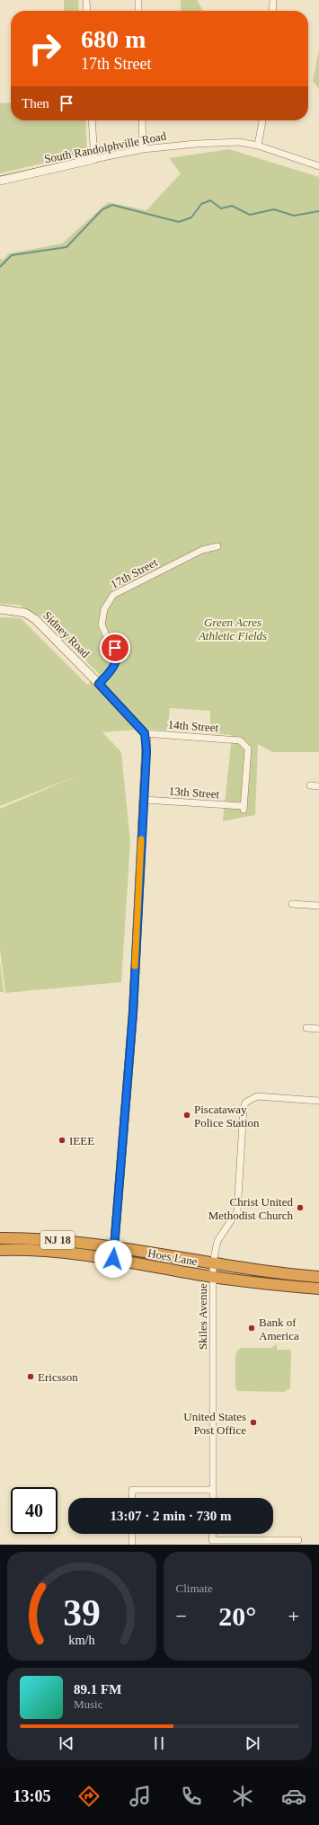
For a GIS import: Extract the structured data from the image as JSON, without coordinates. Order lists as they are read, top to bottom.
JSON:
{
  "streets": {
    "highway": ["NJ 18", "Hoes Lane"],
    "street": [
      "South Randolphville Road",
      "17th Street",
      "Sidney Road",
      "14th Street",
      "13th Street",
      "Skiles Avenue"
    ]
  },
  "crossings": [
    ["17th Street", "Sidney Road"],
    ["Sidney Road", "14th Street"],
    ["14th Street", "13th Street"],
    ["Hoes Lane", "Skiles Avenue"]
  ],
  "parks": ["Green Acres Athletic Fields"],
  "places": [
    "Piscataway Police Station",
    "IEEE",
    "Christ United Methodist Church",
    "Bank of America",
    "Ericsson",
    "United States Post Office"
  ],
  "page": {
    "turn": ["680 m", "17th Street"],
    "then": "Then",
    "limit": "40",
    "trip": "13:07 · 2 min · 730 m",
    "tile": "Climate",
    "heat": ["−", "20°", "+"],
    "song": ["89.1 FM", "Music"],
    "tabs": "13:05",
    "gauge": ["39", "km/h"]
  }
}
